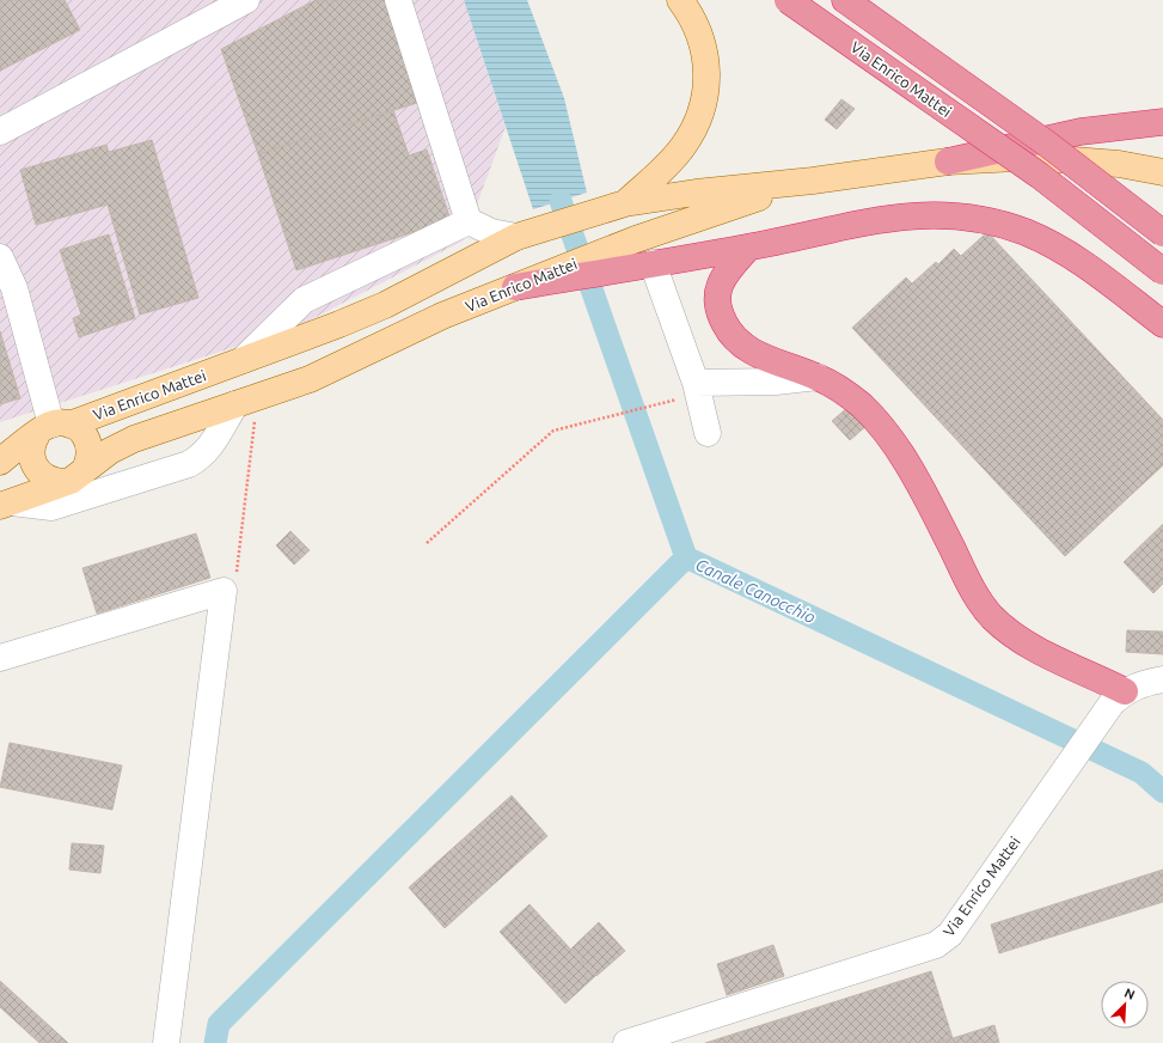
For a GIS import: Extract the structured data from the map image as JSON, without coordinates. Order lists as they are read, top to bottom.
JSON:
{
  "streets": {
    "highway": ["Via Enrico Mattei"]
  },
  "water": ["Canale Canocchio"],
  "north": "top right"
}
